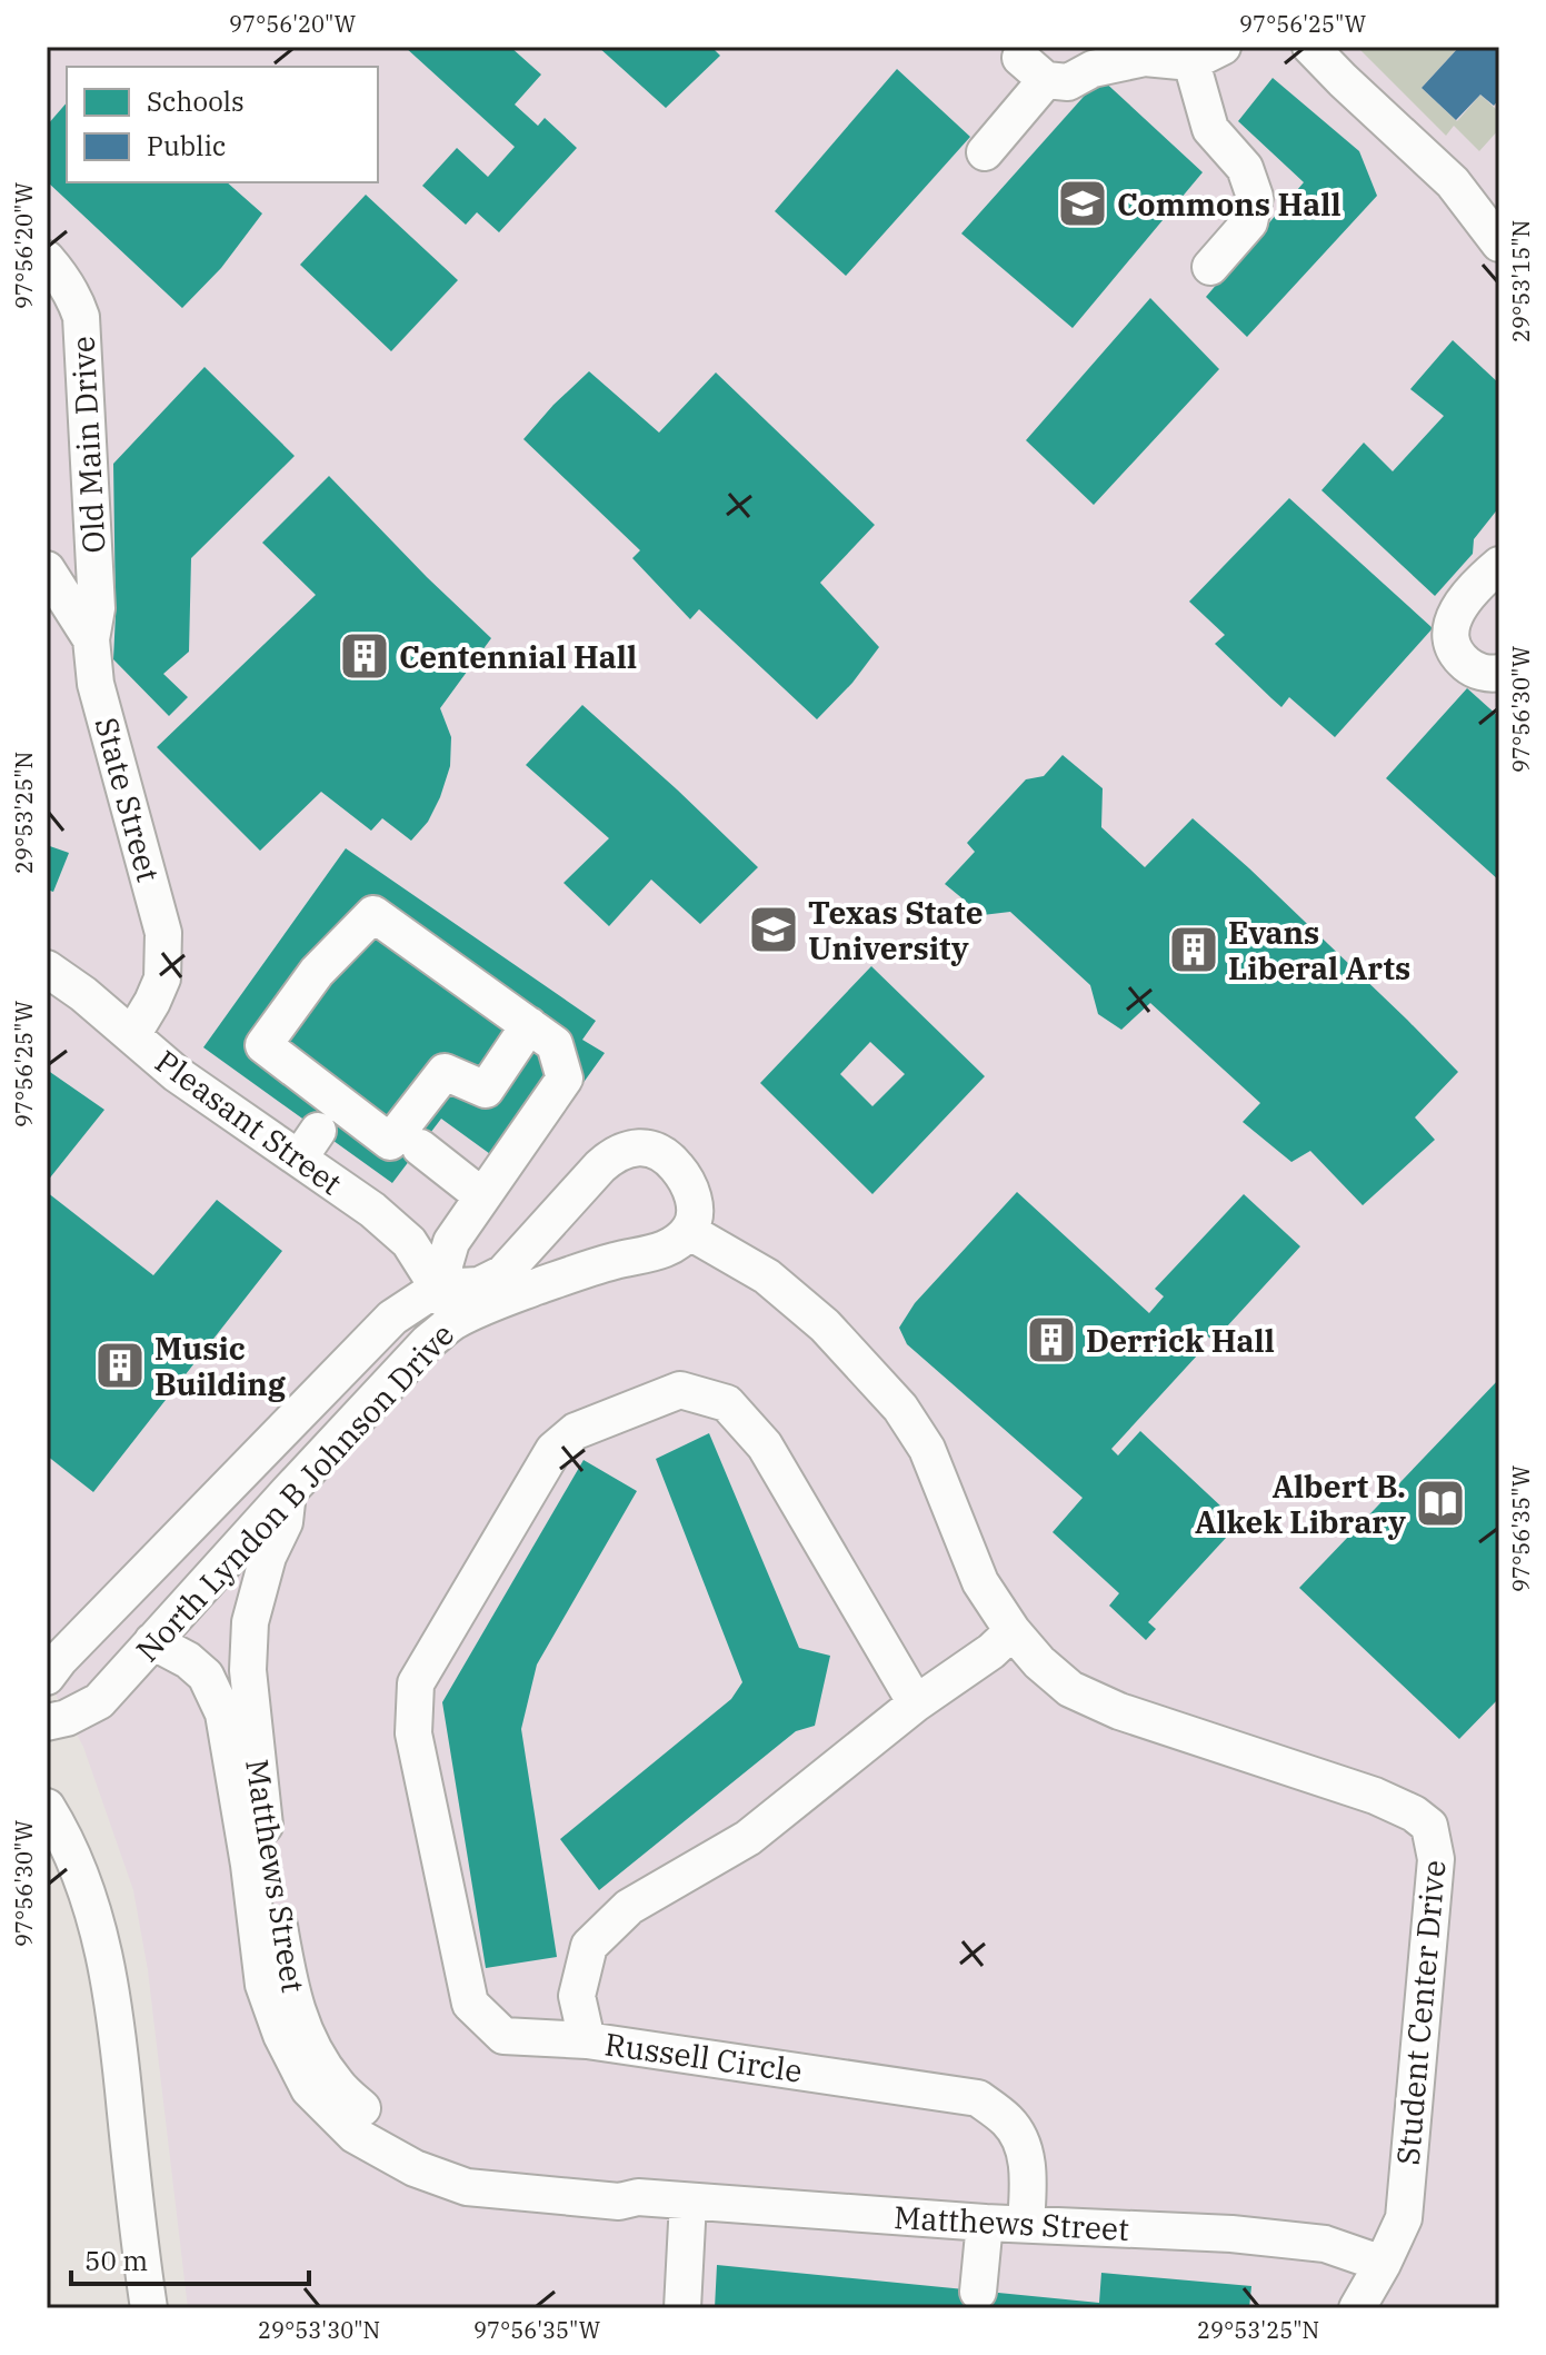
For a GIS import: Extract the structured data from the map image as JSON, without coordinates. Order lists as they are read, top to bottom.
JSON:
{
  "streets": {
    "street": [
      "Old Main Drive",
      "State Street",
      "Pleasant Street",
      "North Lyndon B Johnson Drive",
      "Matthews Street",
      "Student Center Drive",
      "Russell Circle"
    ]
  },
  "crossings": [
    ["Old Main Drive", "State Street"],
    ["State Street", "Pleasant Street"],
    ["Pleasant Street", "North Lyndon B Johnson Drive"],
    ["North Lyndon B Johnson Drive", "Matthews Street"],
    ["North Lyndon B Johnson Drive", "Student Center Drive"],
    ["Matthews Street", "Student Center Drive"],
    ["Matthews Street", "Russell Circle"],
    ["Student Center Drive", "Russell Circle"]
  ],
  "places": {
    "school or university": ["Commons Hall", "Texas State University"],
    "building": [
      "Centennial Hall",
      "Evans Liberal Arts",
      "Derrick Hall",
      "Music Building"
    ],
    "library": ["Albert B. Alkek Library"]
  },
  "legend": ["Schools", "Public"],
  "scale_bar": "50 m",
  "coordinates": [
    "97°56'20\"W",
    "97°56'25\"W",
    "29°53'15\"N",
    "97°56'30\"W",
    "29°53'25\"N",
    "97°56'35\"W",
    "29°53'30\"N"
  ]
}
